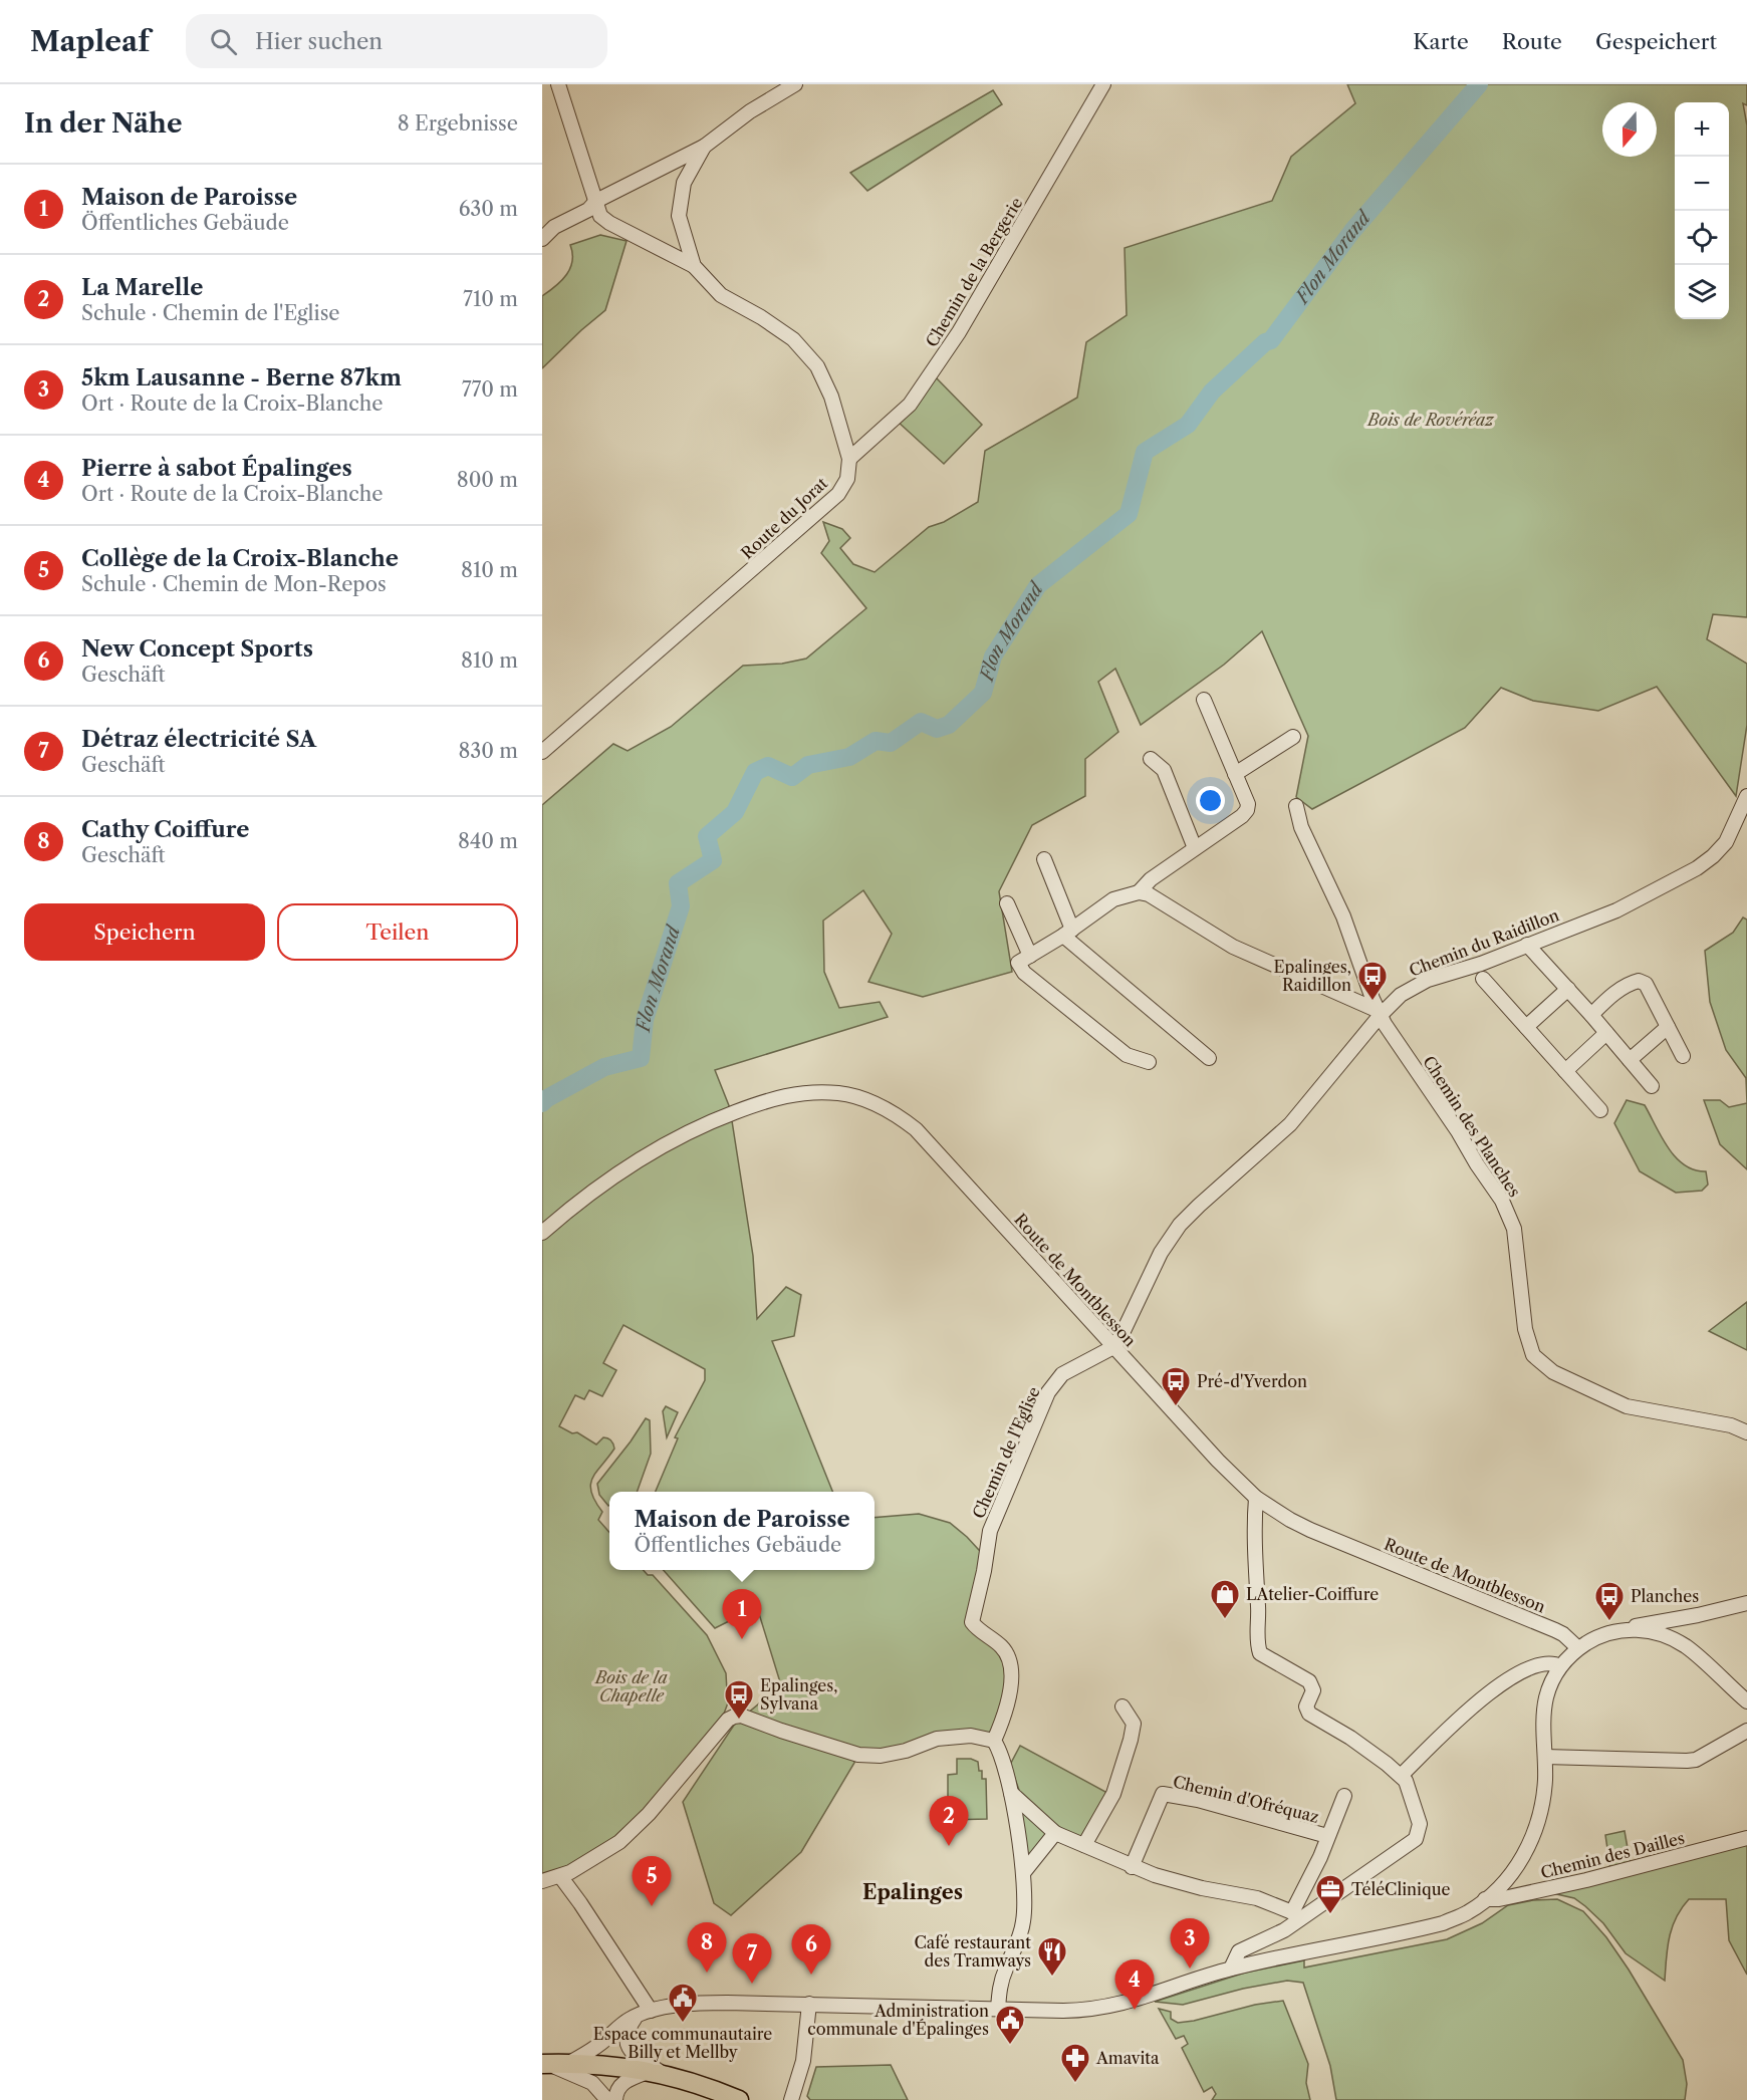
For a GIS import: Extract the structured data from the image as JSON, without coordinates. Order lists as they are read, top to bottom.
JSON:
{
  "streets": {
    "street": [
      "Chemin de la Bergerie",
      "Route du Jorat",
      "Chemin du Raidillon",
      "Chemin des Planches",
      "Route de Montblesson",
      "Chemin de l'Eglise",
      "Chemin d'Ofréquaz",
      "Chemin des Dailles"
    ]
  },
  "crossings": [
    ["Chemin de la Bergerie", "Route du Jorat"],
    ["Chemin du Raidillon", "Chemin des Planches"],
    ["Chemin du Raidillon", "Route de Montblesson"],
    ["Chemin du Raidillon", "Chemin de l'Eglise"],
    ["Route de Montblesson", "Chemin de l'Eglise"]
  ],
  "districts": ["Epalinges"],
  "water": ["Flon Morand"],
  "parks": ["Bois de Rovéréaz", "Bois de la Chapelle"],
  "places": {
    "bus stop": [
      "Epalinges, Raidillon",
      "Pré-d'Yverdon",
      "Planches",
      "Epalinges, Sylvana"
    ],
    "shop": ["LAtelier-Coiffure"],
    "office": ["TéléClinique"],
    "restaurant": ["Café restaurant des Tramways"],
    "public building": ["Espace communautaire Billy et Mellby", "Administration communale d'Épalinges"],
    "pharmacy": ["Amavita"]
  },
  "north": "bottom",
  "page": {
    "header": "Mapleaf",
    "search": "Hier suchen",
    "nav": ["Karte", "Route", "Gespeichert"],
    "heading": ["In der Nähe", "8 Ergebnisse"],
    "map_buttons": ["+", "−"],
    "list": [
      {
        "mark": "1",
        "name": "Maison de Paroisse",
        "note": "Öffentliches Gebäude",
        "value": "630 m"
      },
      {
        "mark": "2",
        "name": "La Marelle",
        "note": "Schule · Chemin de l'Eglise",
        "value": "710 m"
      },
      {
        "mark": "3",
        "name": "5km Lausanne - Berne 87km",
        "note": "Ort · Route de la Croix-Blanche",
        "value": "770 m"
      },
      {
        "mark": "4",
        "name": "Pierre à sabot Épalinges",
        "note": "Ort · Route de la Croix-Blanche",
        "value": "800 m"
      },
      {
        "mark": "5",
        "name": "Collège de la Croix-Blanche",
        "note": "Schule · Chemin de Mon-Repos",
        "value": "810 m"
      },
      {
        "mark": "6",
        "name": "New Concept Sports",
        "note": "Geschäft",
        "value": "810 m"
      },
      {
        "mark": "7",
        "name": "Détraz électricité SA",
        "note": "Geschäft",
        "value": "830 m"
      },
      {
        "mark": "8",
        "name": "Cathy Coiffure",
        "note": "Geschäft",
        "value": "840 m"
      }
    ],
    "buttons": ["Speichern", "Teilen"],
    "popup": ["Maison de Paroisse", "Öffentliches Gebäude"],
    "pins": [
      "1",
      "2",
      "5",
      "3",
      "8",
      "6",
      "7",
      "4"
    ]
  }
}
